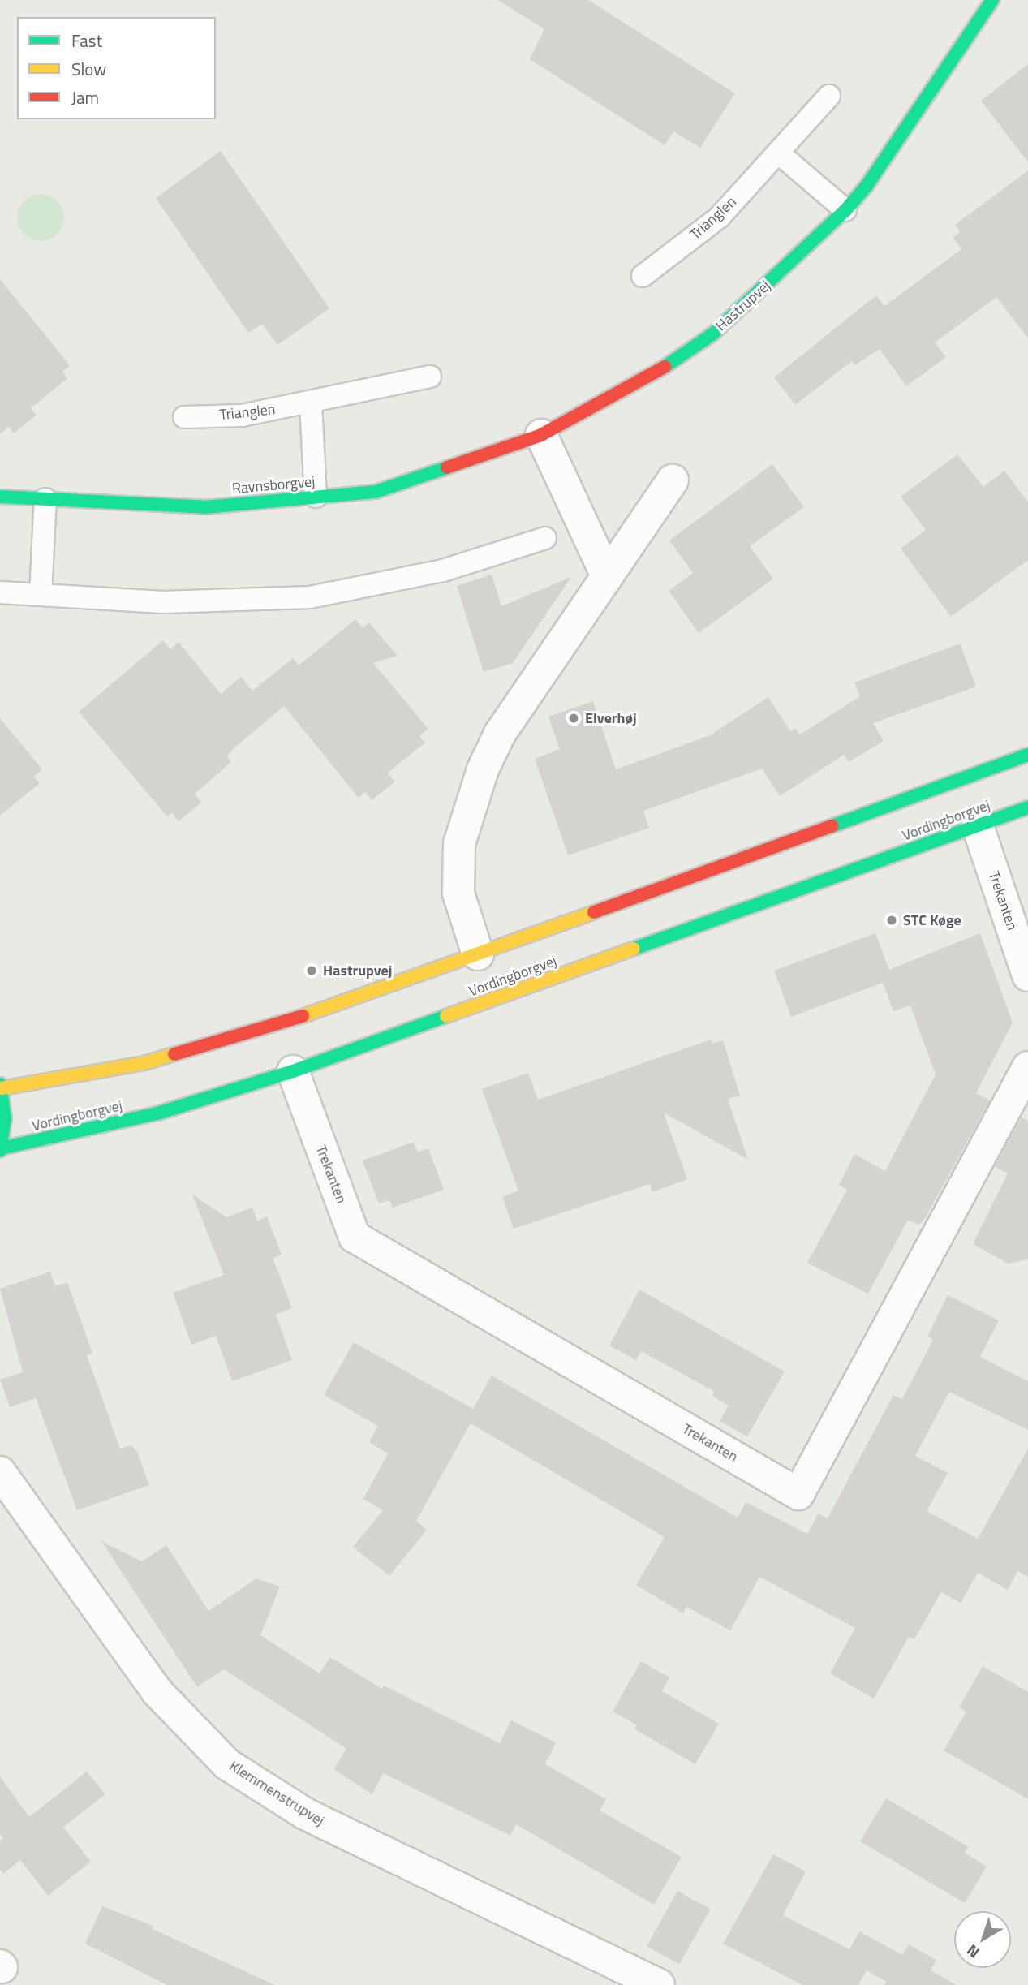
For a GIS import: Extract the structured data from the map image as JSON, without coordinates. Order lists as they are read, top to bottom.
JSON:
{
  "streets": {
    "main road": ["Hastrupvej", "Ravnsborgvej", "Vordingborgvej"],
    "street": ["Trekanten", "Klemmenstrupvej"],
    "lane": ["Trianglen"]
  },
  "crossings": [
    ["Hastrupvej", "Ravnsborgvej"],
    ["Vordingborgvej", "Trekanten"]
  ],
  "places": ["Elverhøj", "STC Køge", "Hastrupvej"],
  "legend": ["Fast", "Slow", "Jam"],
  "north": "bottom left"
}
